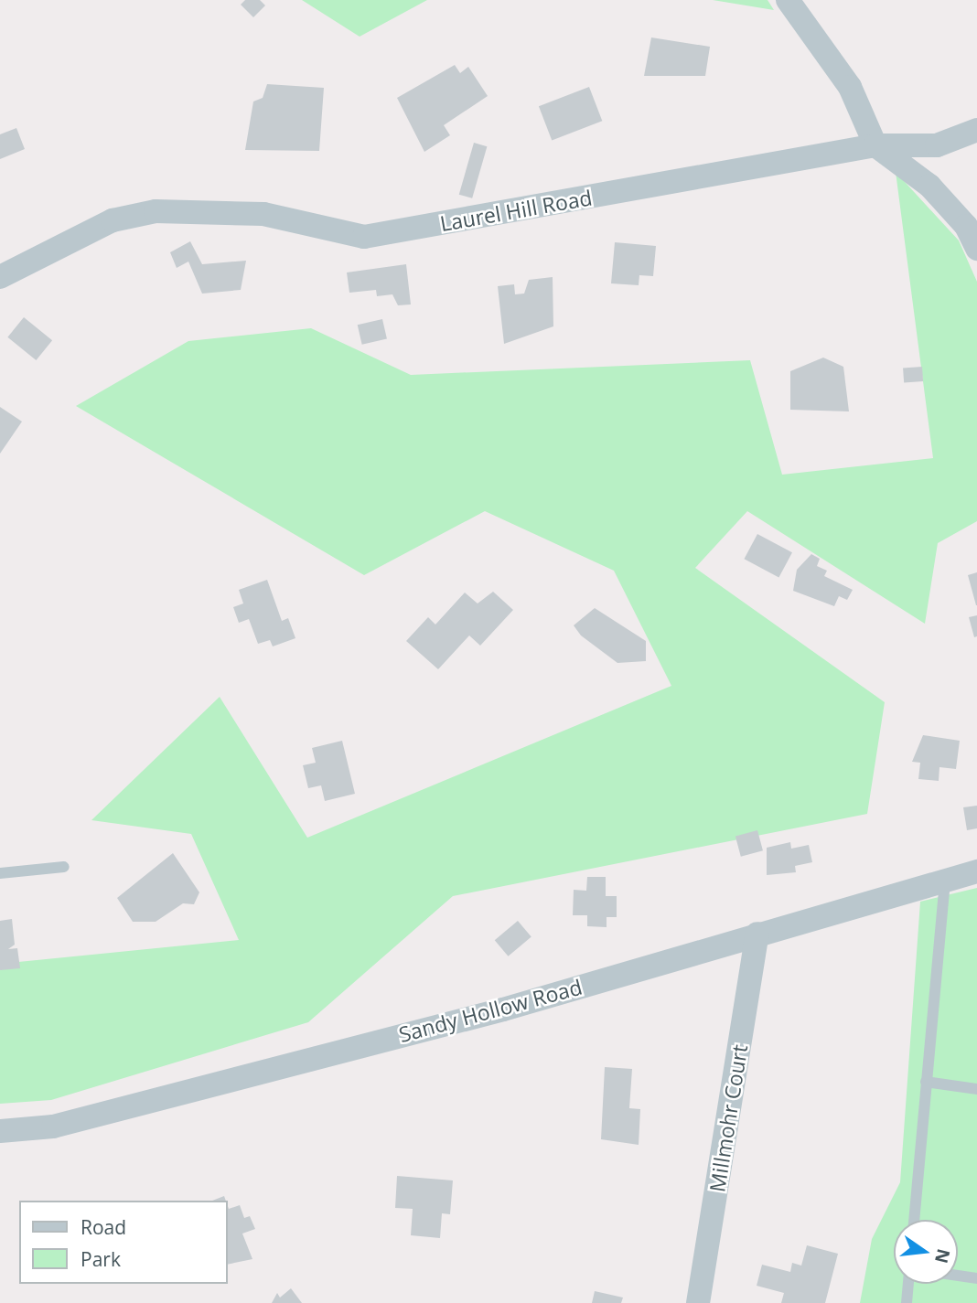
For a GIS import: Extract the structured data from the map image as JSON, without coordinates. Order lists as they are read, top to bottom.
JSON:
{
  "streets": {
    "street": ["Laurel Hill Road", "Sandy Hollow Road", "Millmohr Court"]
  },
  "crossings": [
    ["Sandy Hollow Road", "Millmohr Court"]
  ],
  "legend": ["Road", "Park"],
  "north": "right"
}
